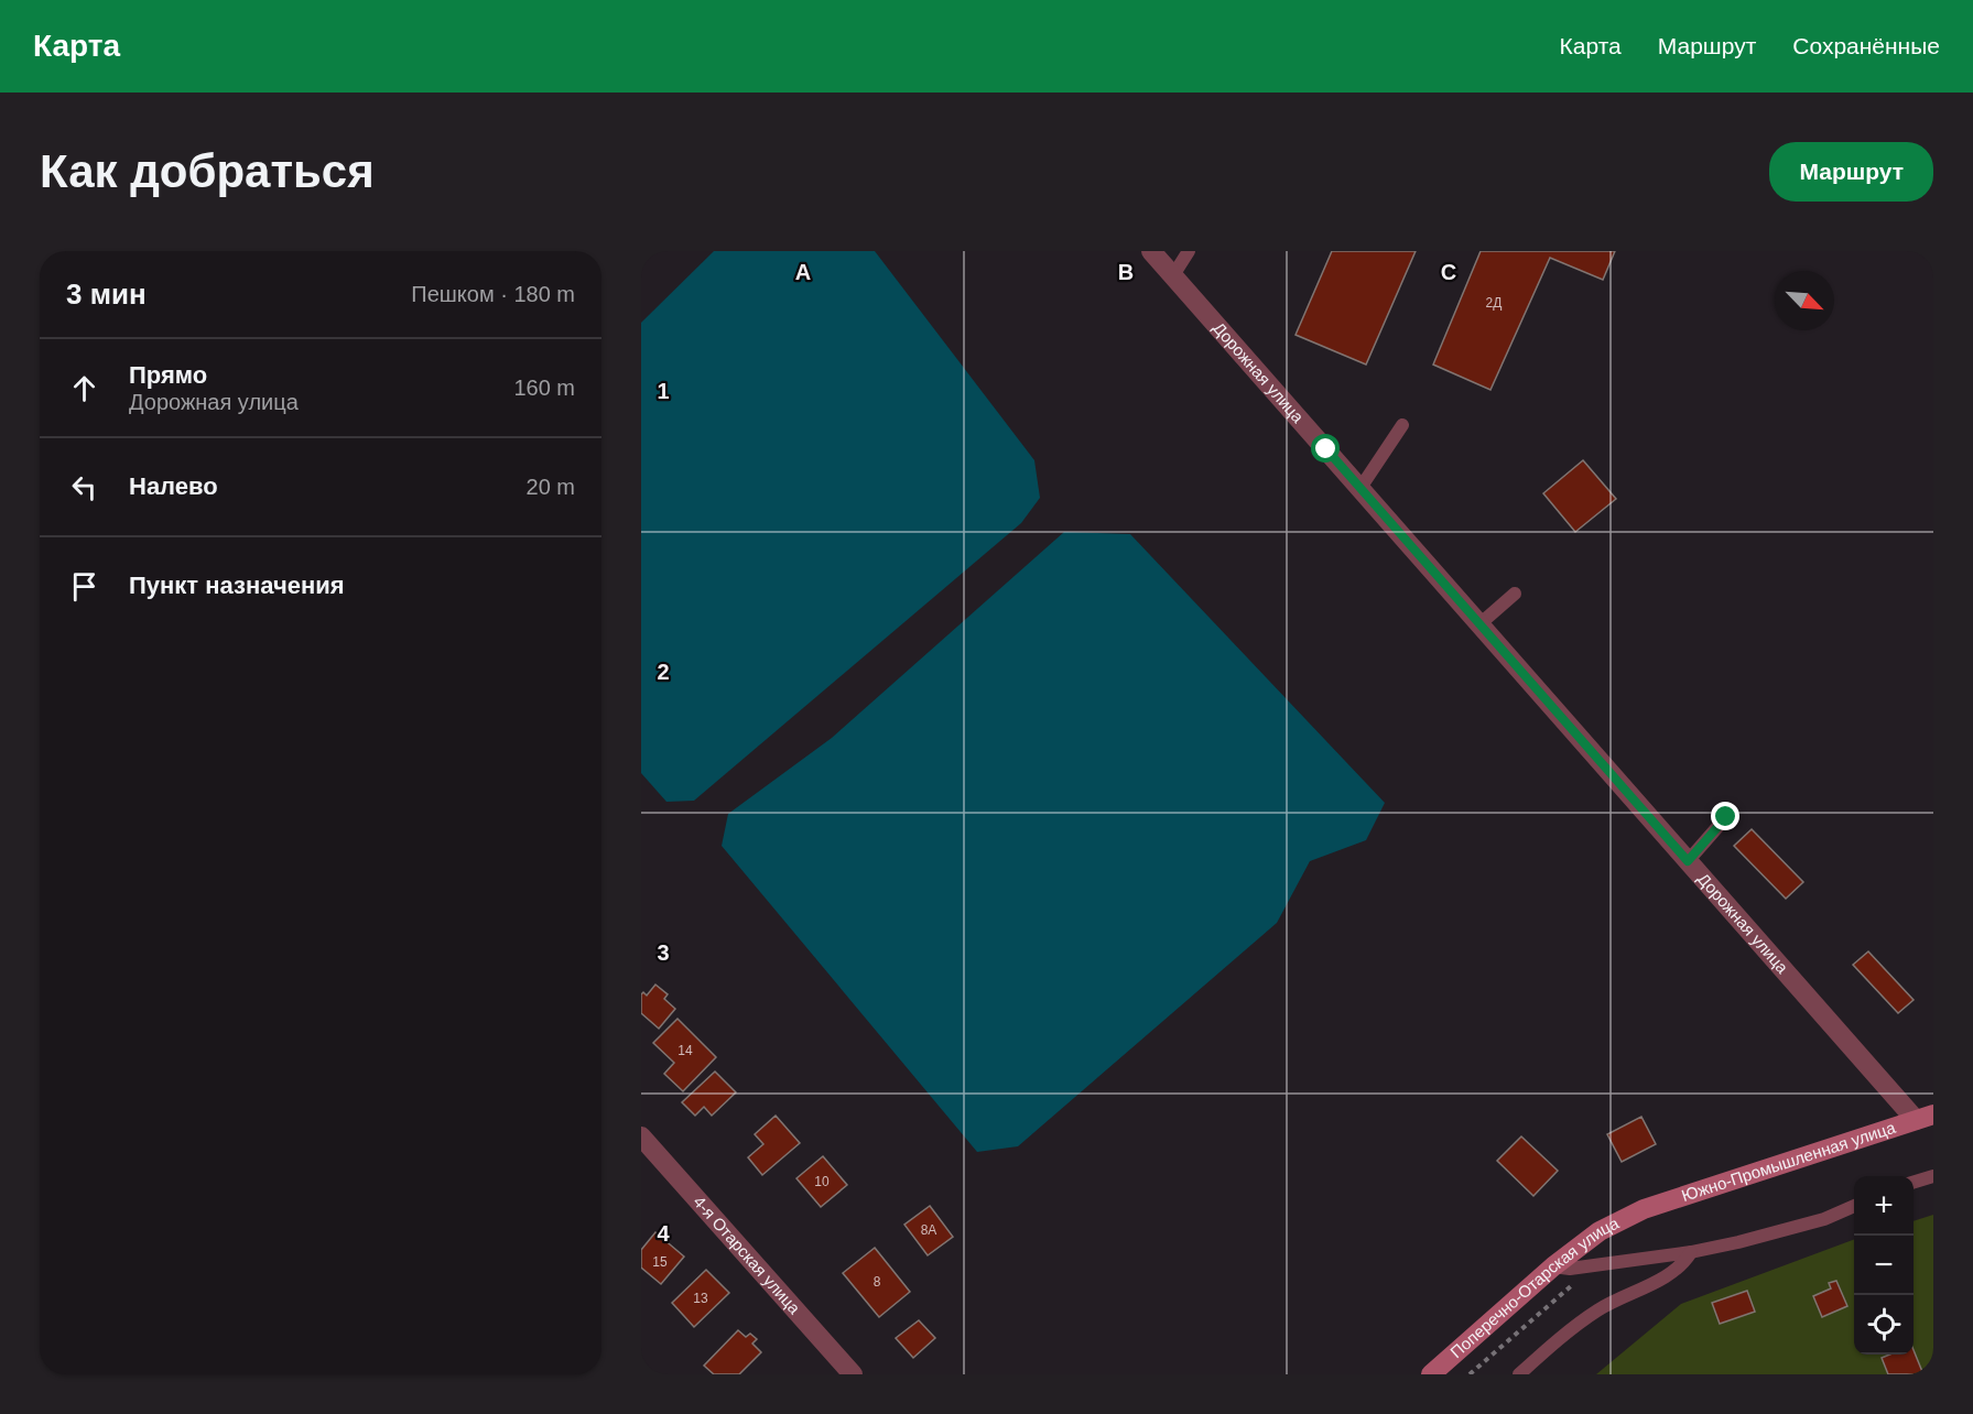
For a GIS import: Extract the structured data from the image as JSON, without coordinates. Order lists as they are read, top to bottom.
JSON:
{
  "streets": {
    "street": [
      "Дорожная улица",
      "Южно-Промышленная улица",
      "4-я Отарская улица",
      "Поперечно-Отарская улица"
    ]
  },
  "crossings": [
    ["Дорожная улица", "Южно-Промышленная улица"],
    ["Южно-Промышленная улица", "Поперечно-Отарская улица"]
  ],
  "house_numbers": [
    "2Д",
    "14",
    "10",
    "8А",
    "15",
    "8",
    "13"
  ],
  "north": "bottom right",
  "page": {
    "header": "Карта",
    "nav": ["Карта", "Маршрут", "Сохранённые"],
    "buttons": "Маршрут",
    "title": "Как добраться",
    "heading": ["3 мин", "Пешком · 180 m"],
    "list": [
      ["Прямо", "Дорожная улица", "160 m"],
      ["Налево", "20 m"],
      "Пункт назначения"
    ],
    "map_buttons": ["+", "−"]
  },
  "grid": {
    "columns": ["A", "B", "C"],
    "rows": [
      "1",
      "2",
      "3",
      "4"
    ]
  }
}
